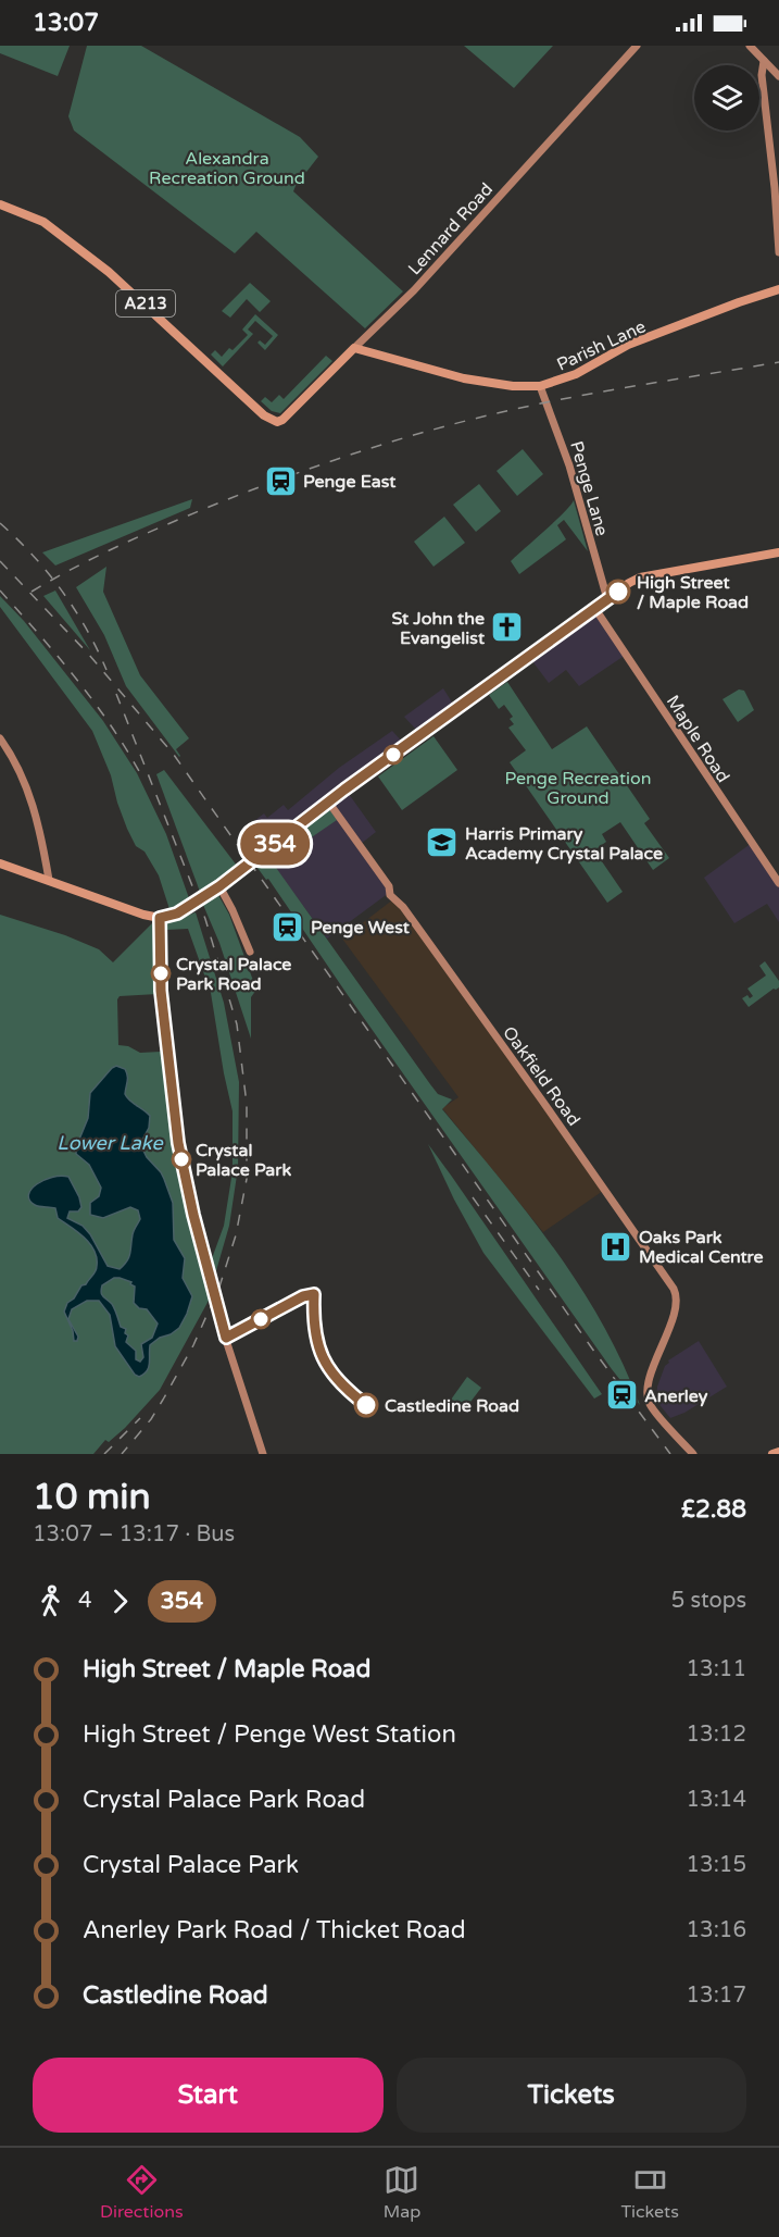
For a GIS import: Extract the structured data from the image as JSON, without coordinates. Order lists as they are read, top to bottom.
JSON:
{
  "streets": {
    "main road": ["Lennard Road", "A213", "Parish Lane"],
    "street": ["Penge Lane", "Maple Road", "Oakfield Road"]
  },
  "crossings": [
    ["Lennard Road", "Parish Lane"],
    ["Parish Lane", "Penge Lane"]
  ],
  "water": ["Lower Lake"],
  "parks": ["Alexandra Recreation Ground", "Penge Recreation Ground"],
  "places": {
    "station": ["Penge East", "Penge West", "Anerley"],
    "other": [
      "High Street / Maple Road",
      "Crystal Palace Park Road",
      "Crystal Palace Park",
      "Castledine Road"
    ],
    "church": ["St John the Evangelist"],
    "school or university": ["Harris Primary Academy Crystal Palace"],
    "hospital": ["Oaks Park Medical Centre"]
  },
  "lines": ["bus line 354"],
  "page": {
    "status": "13:07",
    "on_map": "354",
    "heading": ["10 min", "13:07 – 13:17 · Bus", "£2.88"],
    "legs": ["4", "354", "5 stops"],
    "list": [
      {
        "name": "High Street / Maple Road",
        "value": "13:11"
      },
      {
        "name": "High Street / Penge West Station",
        "value": "13:12"
      },
      {
        "name": "Crystal Palace Park Road",
        "value": "13:14"
      },
      {
        "name": "Crystal Palace Park",
        "value": "13:15"
      },
      {
        "name": "Anerley Park Road / Thicket Road",
        "value": "13:16"
      },
      {
        "name": "Castledine Road",
        "value": "13:17"
      }
    ],
    "buttons": ["Start", "Tickets"],
    "tabs": ["Directions", "Map", "Tickets"]
  }
}
